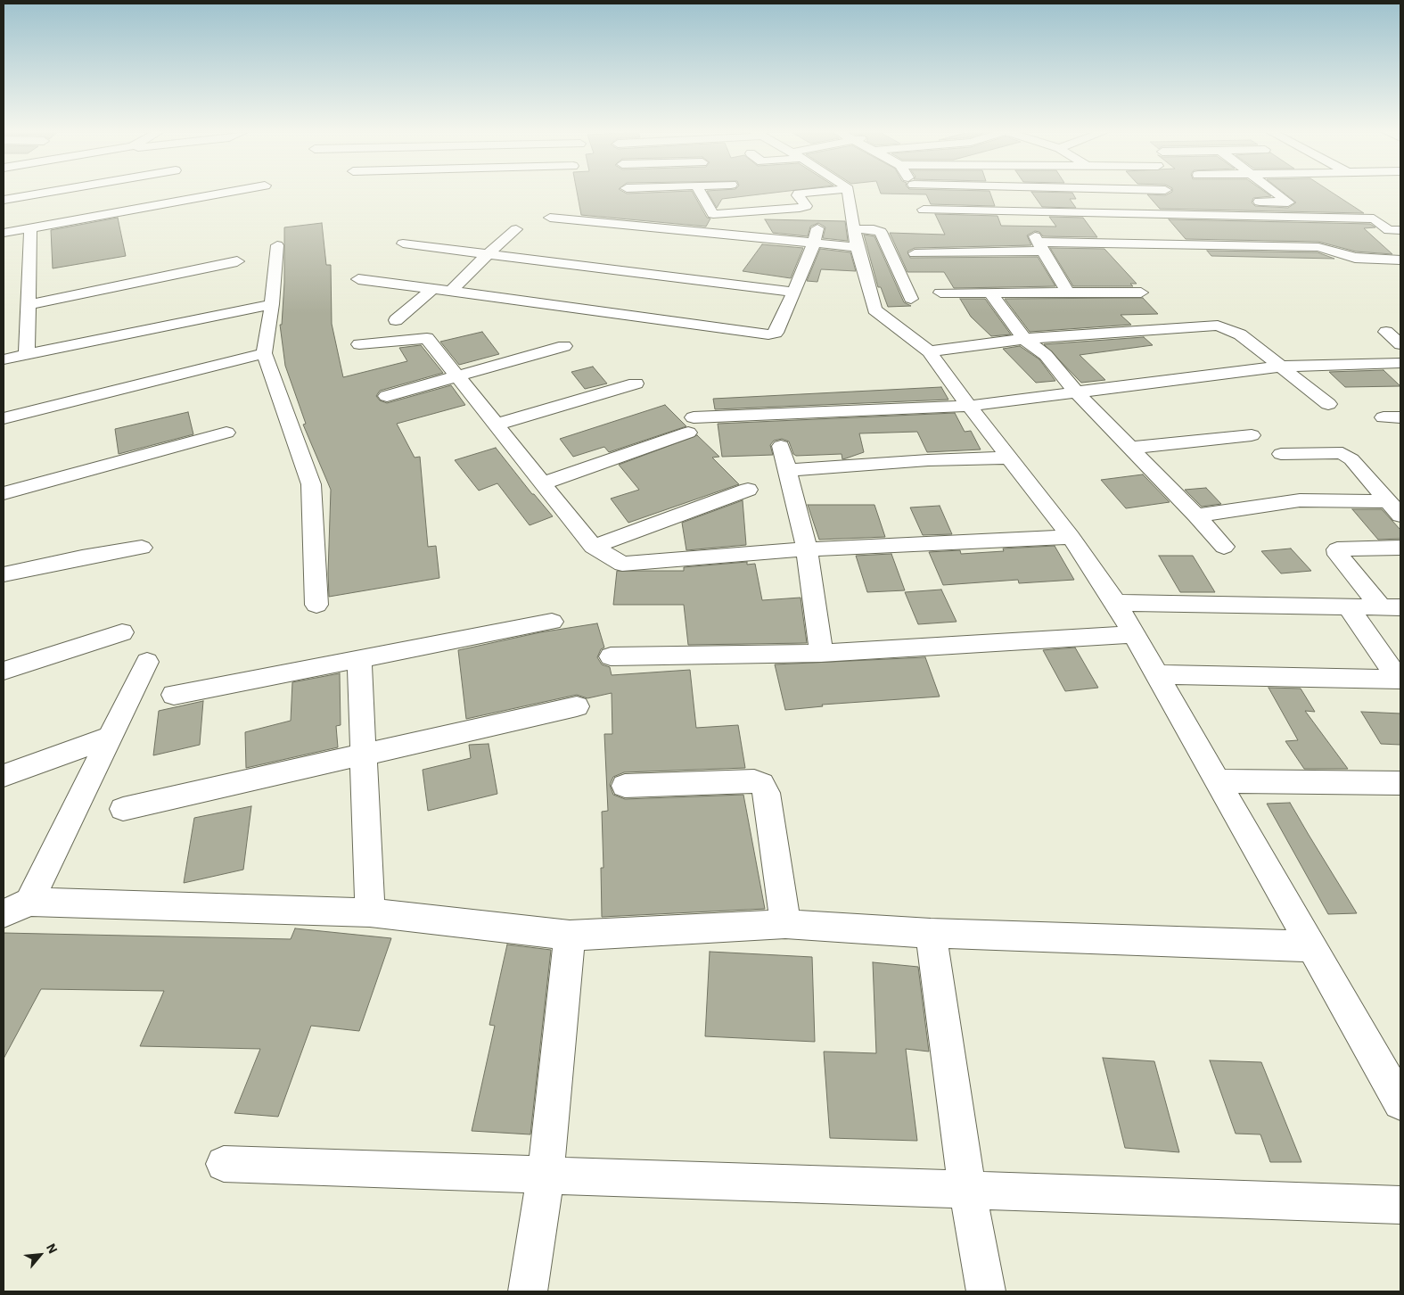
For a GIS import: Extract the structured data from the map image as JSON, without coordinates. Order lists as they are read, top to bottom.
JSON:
{
  "north": "top right"
}
